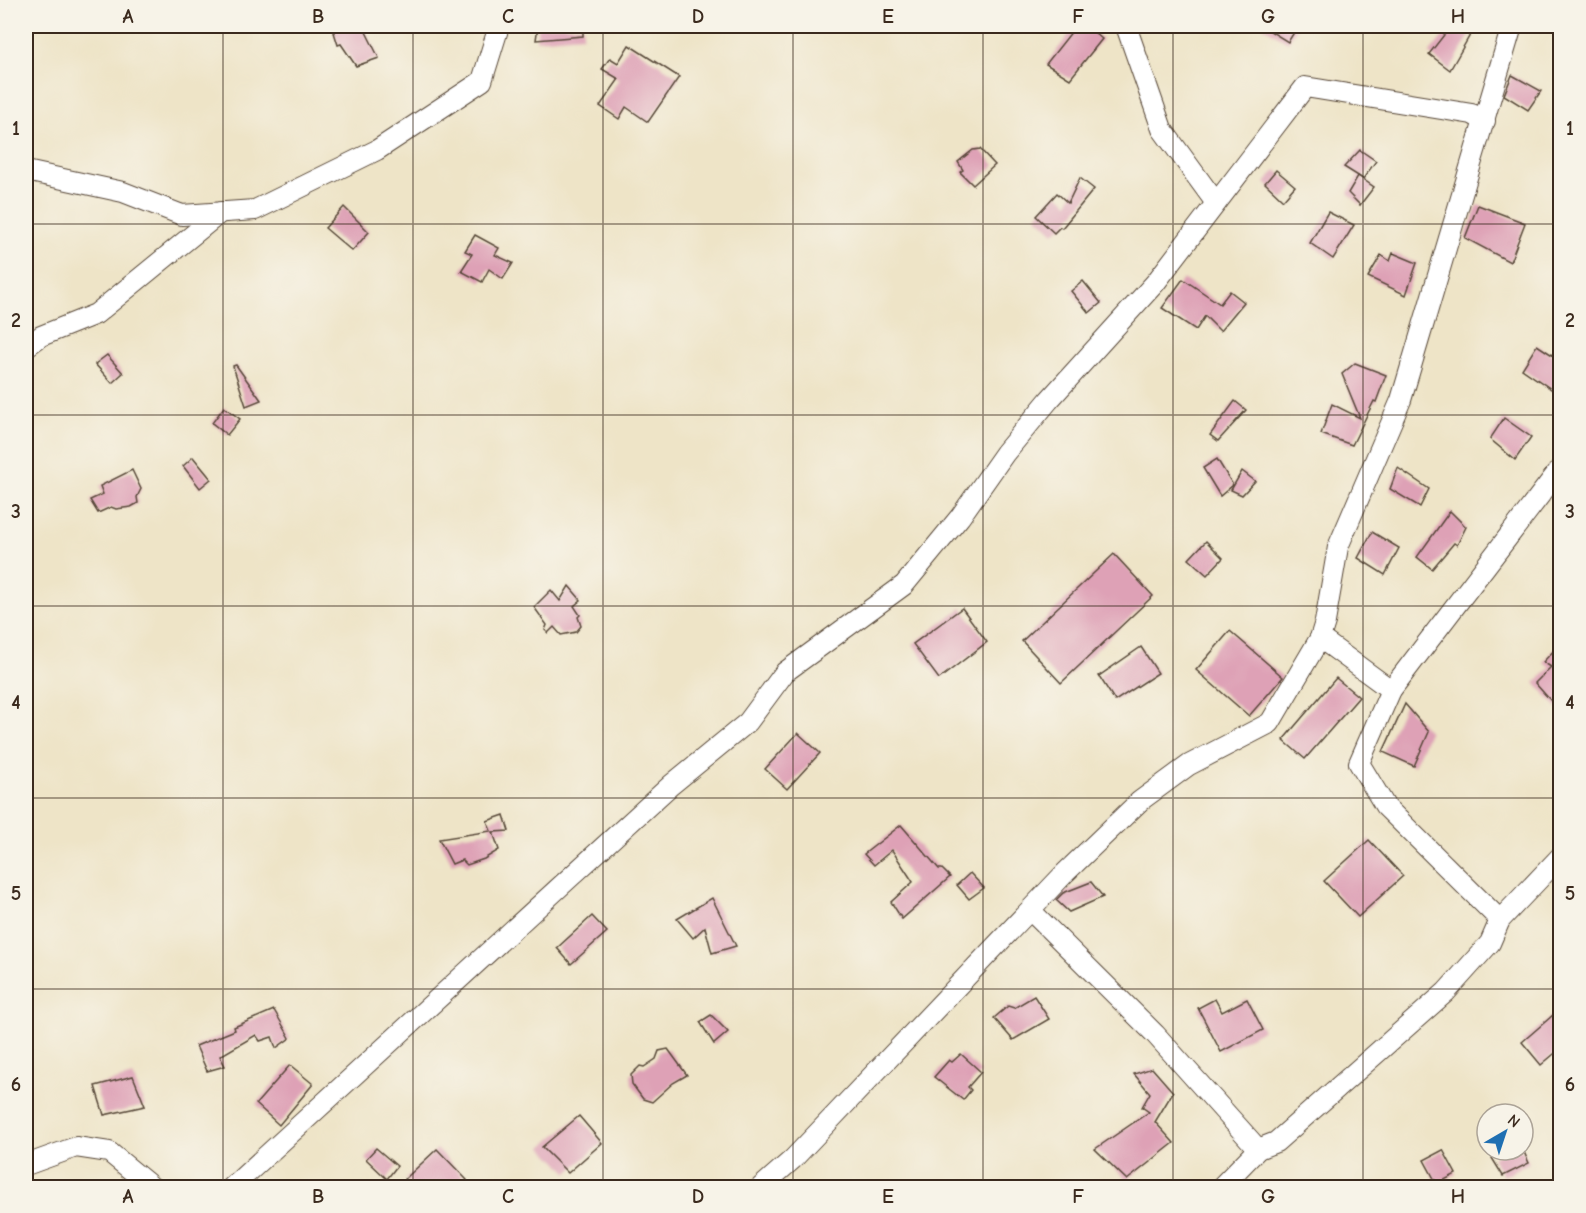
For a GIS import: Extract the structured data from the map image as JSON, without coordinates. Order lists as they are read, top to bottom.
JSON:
{
  "north": "top right",
  "grid": {
    "columns": [
      "A",
      "B",
      "C",
      "D",
      "E",
      "F",
      "G",
      "H"
    ],
    "rows": [
      "1",
      "2",
      "3",
      "4",
      "5",
      "6"
    ]
  }
}
